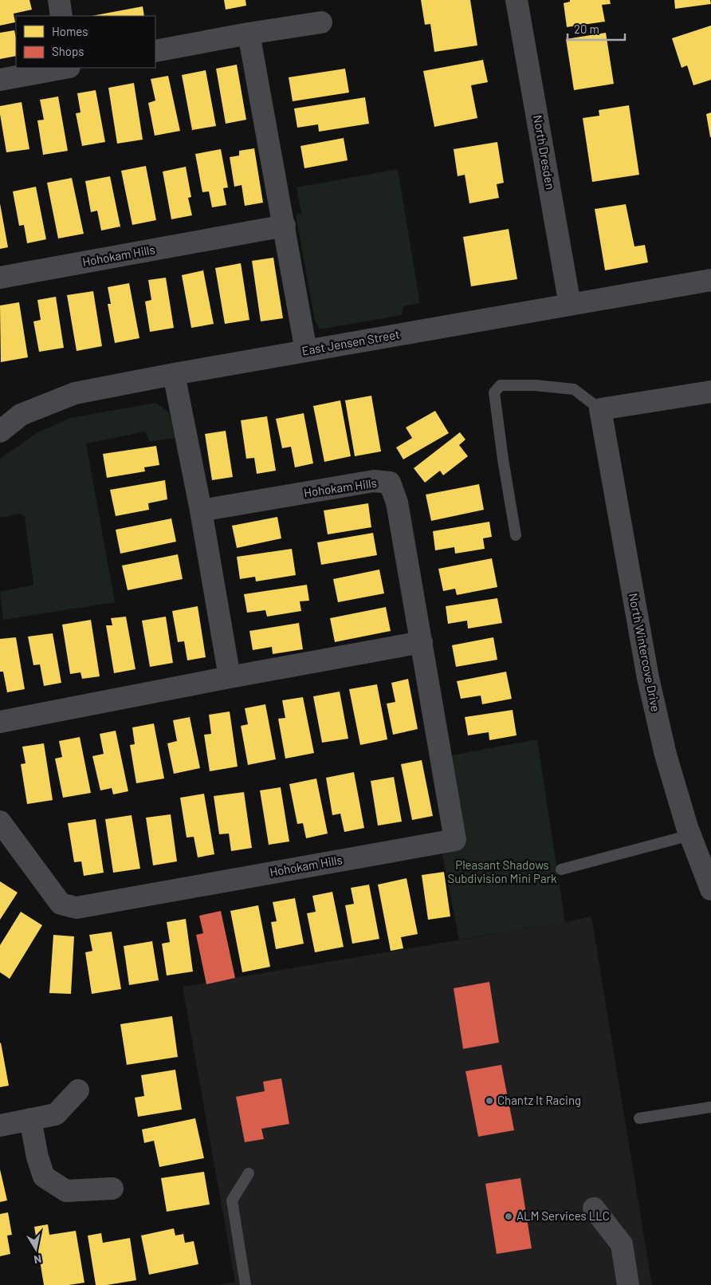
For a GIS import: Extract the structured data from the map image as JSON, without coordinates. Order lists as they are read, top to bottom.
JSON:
{
  "streets": {
    "street": [
      "North Dresden",
      "Hohokam Hills",
      "East Jensen Street",
      "North Wintercove Drive"
    ]
  },
  "crossings": [
    ["North Dresden", "East Jensen Street"]
  ],
  "parks": ["Pleasant Shadows Subdivision Mini Park"],
  "places": ["Chantz It Racing", "ALM Services LLC"],
  "legend": ["Homes", "Shops"],
  "scale_bar": "20 m",
  "north": "bottom"
}
